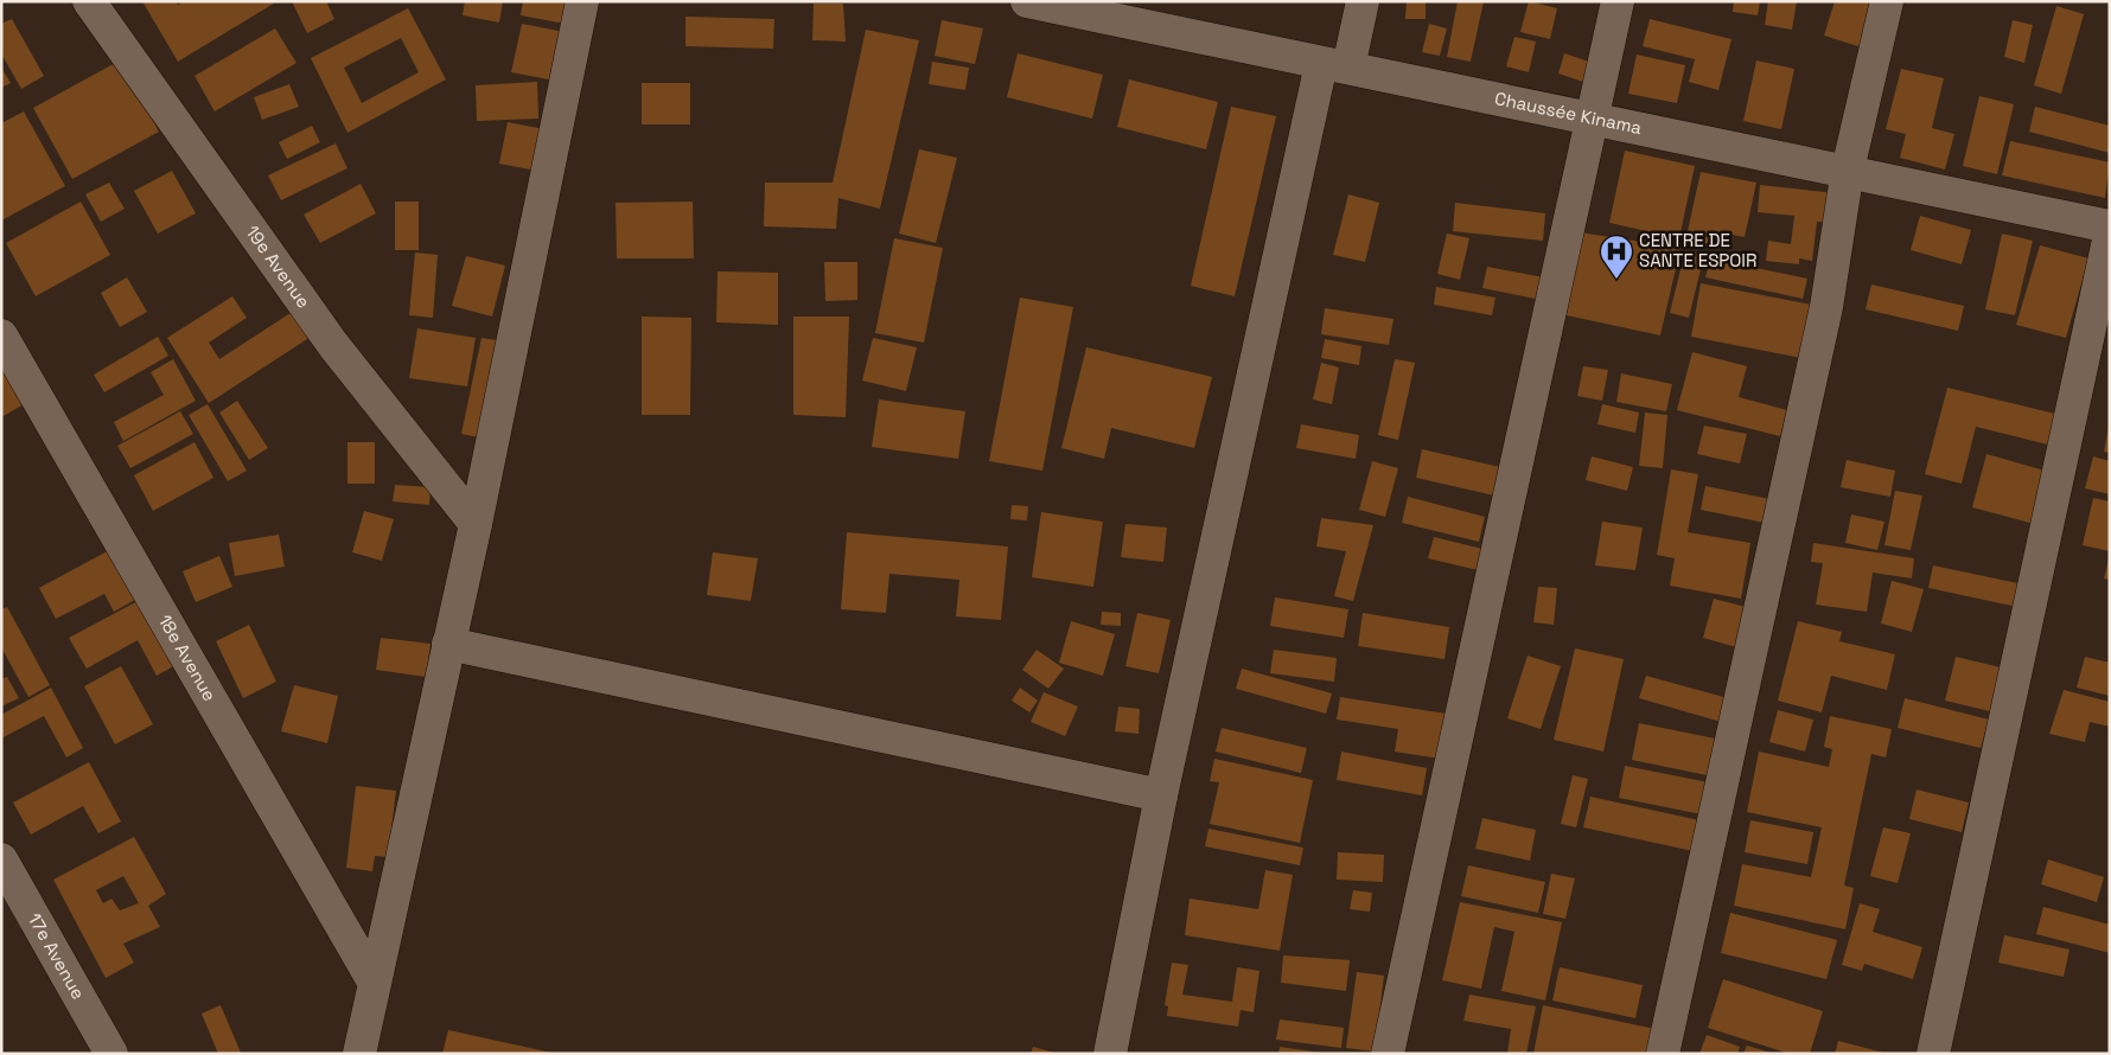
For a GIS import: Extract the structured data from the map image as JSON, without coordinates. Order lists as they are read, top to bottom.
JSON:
{
  "streets": {
    "street": [
      "Chaussée Kinama",
      "19e Avenue",
      "18e Avenue",
      "17e Avenue"
    ]
  },
  "places": {
    "hospital": ["CENTRE DE SANTE ESPOIR"]
  }
}
